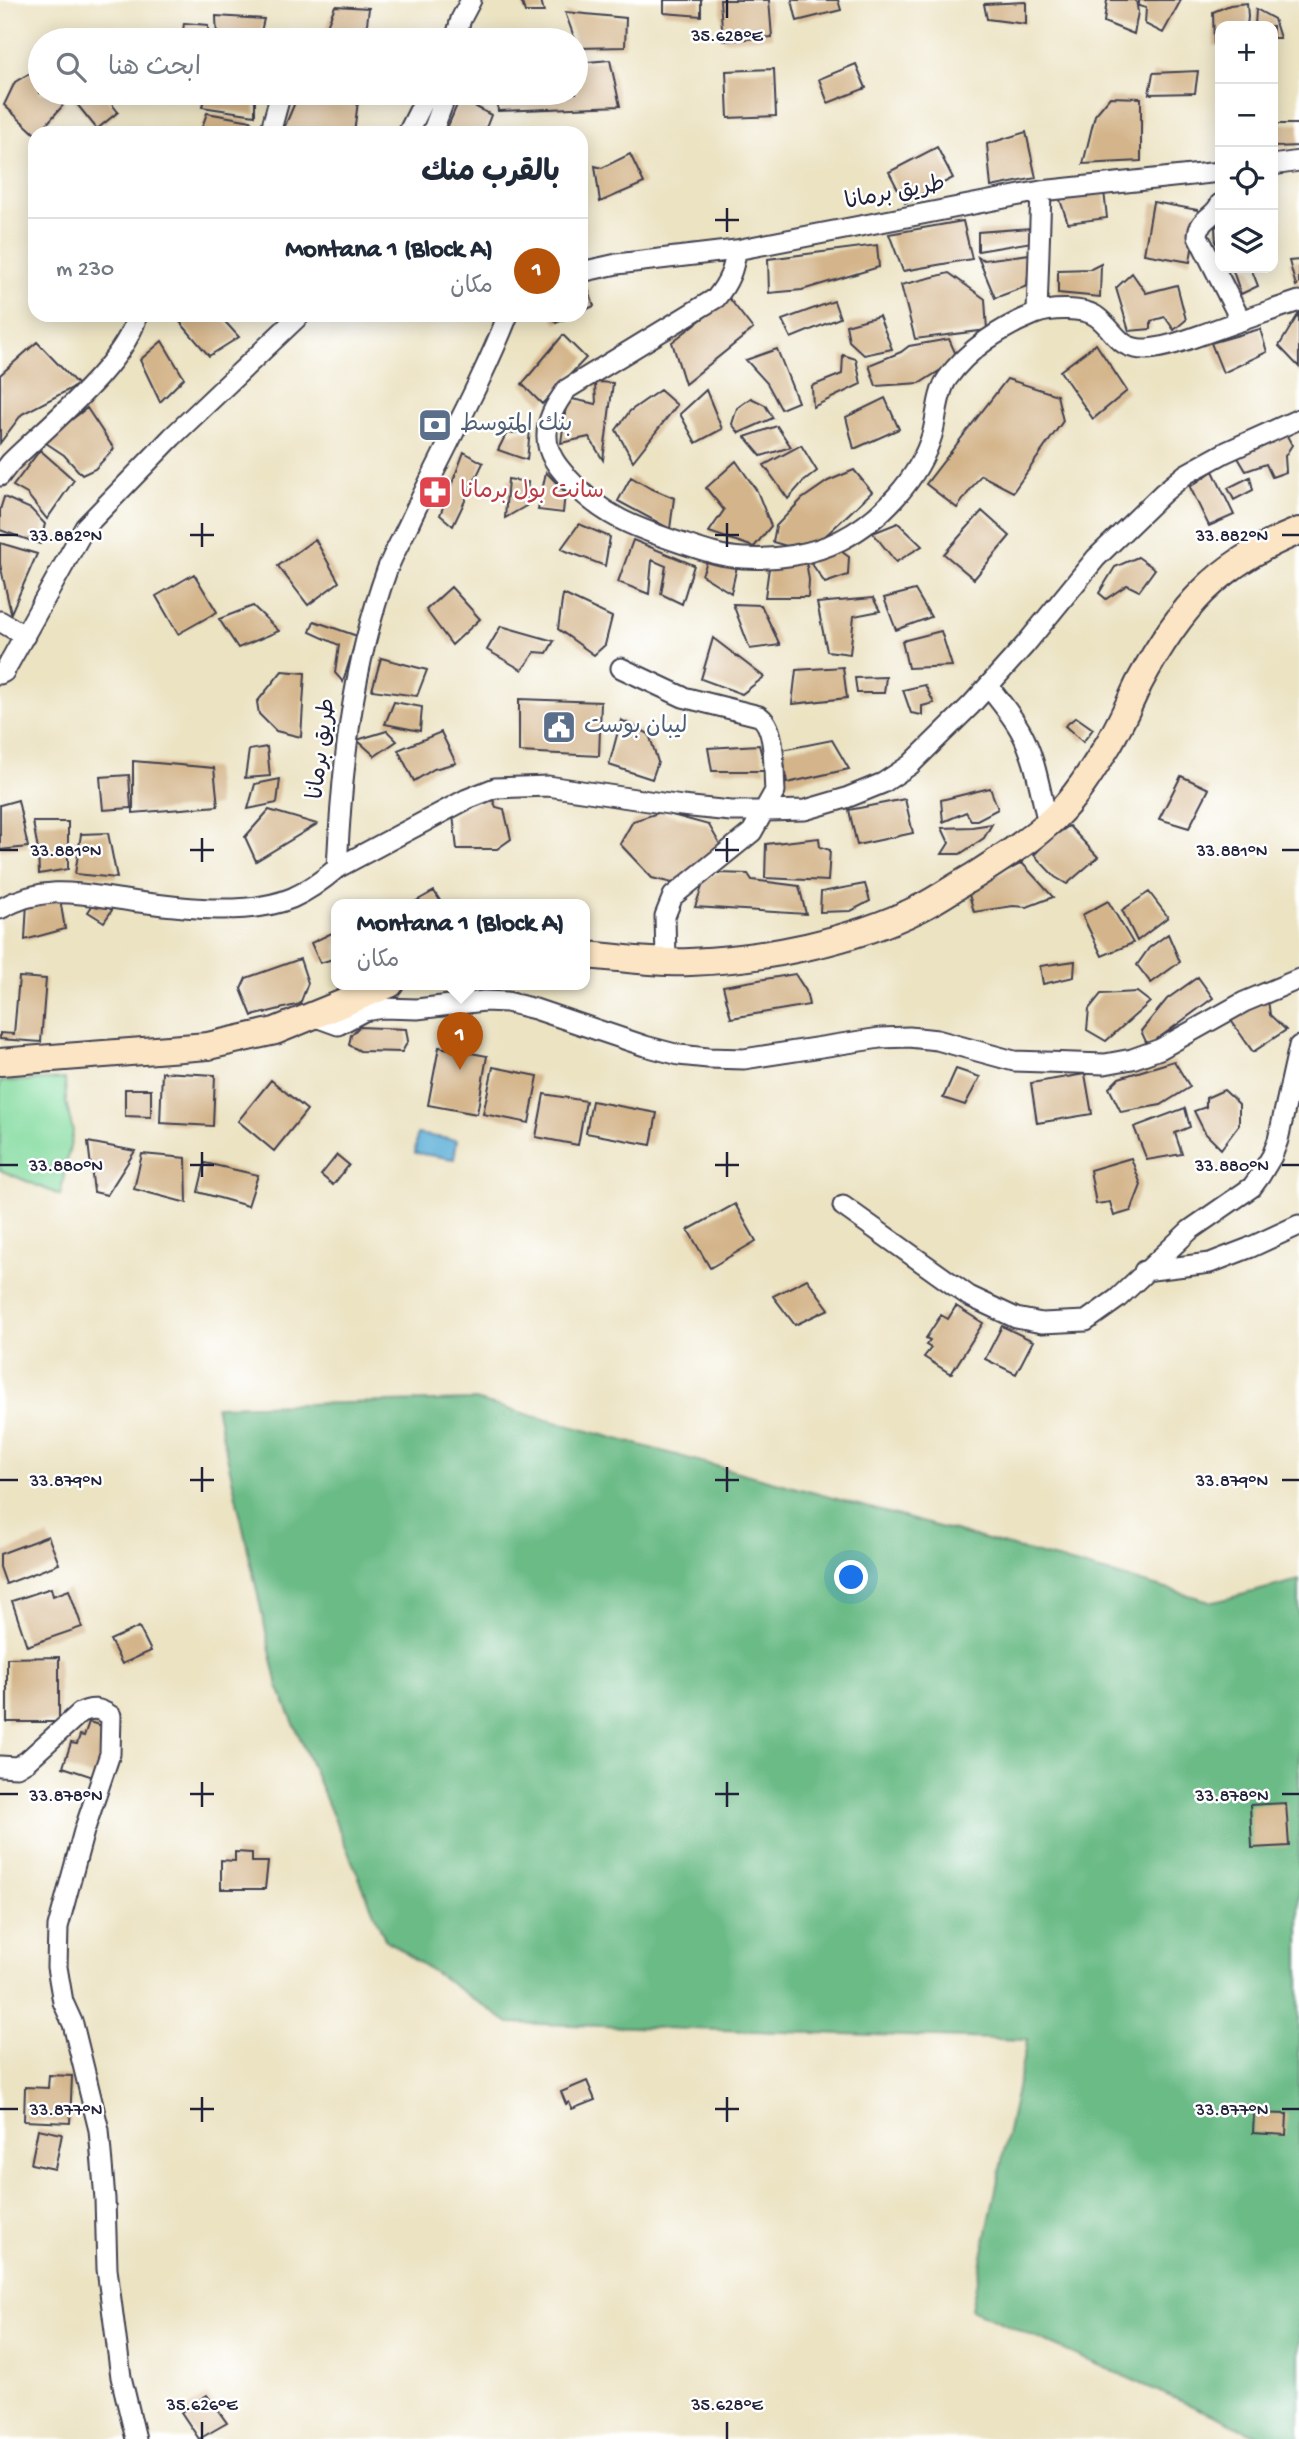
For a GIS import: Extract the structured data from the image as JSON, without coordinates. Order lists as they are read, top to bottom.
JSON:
{
  "streets": {
    "street": ["طريق برمانا"]
  },
  "places": {
    "bank": ["بنك المتوسط"],
    "pharmacy": ["سانت بول برمانا"],
    "public building": ["ليبان بوست"]
  },
  "page": {
    "map_buttons": ["+", "−"],
    "search": "ابحث هنا",
    "heading": "بالقرب منك",
    "list": [
      {
        "mark": "1",
        "name": "Montana 1 (Block A)",
        "note": "مكان",
        "value": "230 m"
      }
    ],
    "popup": ["Montana 1 (Block A)", "مكان"],
    "pins": "1"
  },
  "coordinates": [
    "35.628°E",
    "33.882°N",
    "33.881°N",
    "33.880°N",
    "33.879°N",
    "33.878°N",
    "33.877°N",
    "35.626°E"
  ]
}
